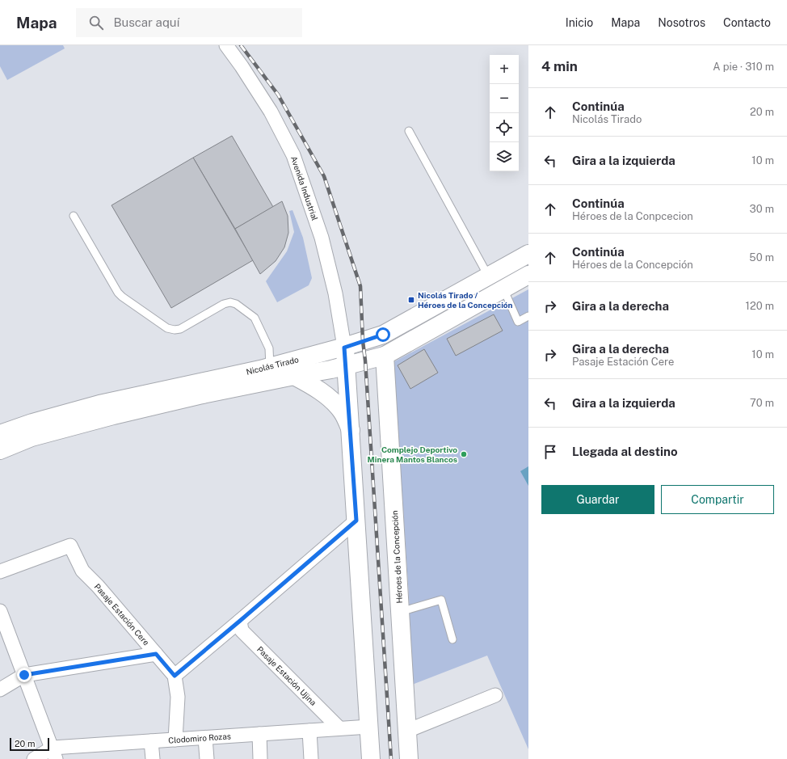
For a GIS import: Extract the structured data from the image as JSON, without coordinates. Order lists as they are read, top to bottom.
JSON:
{
  "streets": {
    "main road": ["Nicolás Tirado", "Héroes de la Concepción"],
    "street": [
      "Avenida Industrial",
      "Pasaje Estación Cere",
      "Pasaje Estación Ujina",
      "Clodomiro Rozas"
    ]
  },
  "crossings": [
    ["Avenida Industrial", "Nicolás Tirado"],
    ["Nicolás Tirado", "Héroes de la Concepción"],
    ["Pasaje Estación Ujina", "Clodomiro Rozas"]
  ],
  "places": {
    "transit": ["Nicolás Tirado / Héroes de la Concepción"],
    "other": ["Complejo Deportivo Minera Mantos Blancos"]
  },
  "scale_bar": "20 m",
  "page": {
    "header": "Mapa",
    "search": "Buscar aquí",
    "nav": [
      "Inicio",
      "Mapa",
      "Nosotros",
      "Contacto"
    ],
    "heading": ["4 min", "A pie · 310 m"],
    "map_buttons": ["+", "−"],
    "list": [
      ["Continúa", "Nicolás Tirado", "20 m"],
      ["Gira a la izquierda", "10 m"],
      ["Continúa", "Héroes de la Conpcecion", "30 m"],
      ["Continúa", "Héroes de la Concepción", "50 m"],
      ["Gira a la derecha", "120 m"],
      ["Gira a la derecha", "Pasaje Estación Cere", "10 m"],
      ["Gira a la izquierda", "70 m"],
      "Llegada al destino"
    ],
    "buttons": ["Guardar", "Compartir"],
    "scale": "20 m"
  }
}
